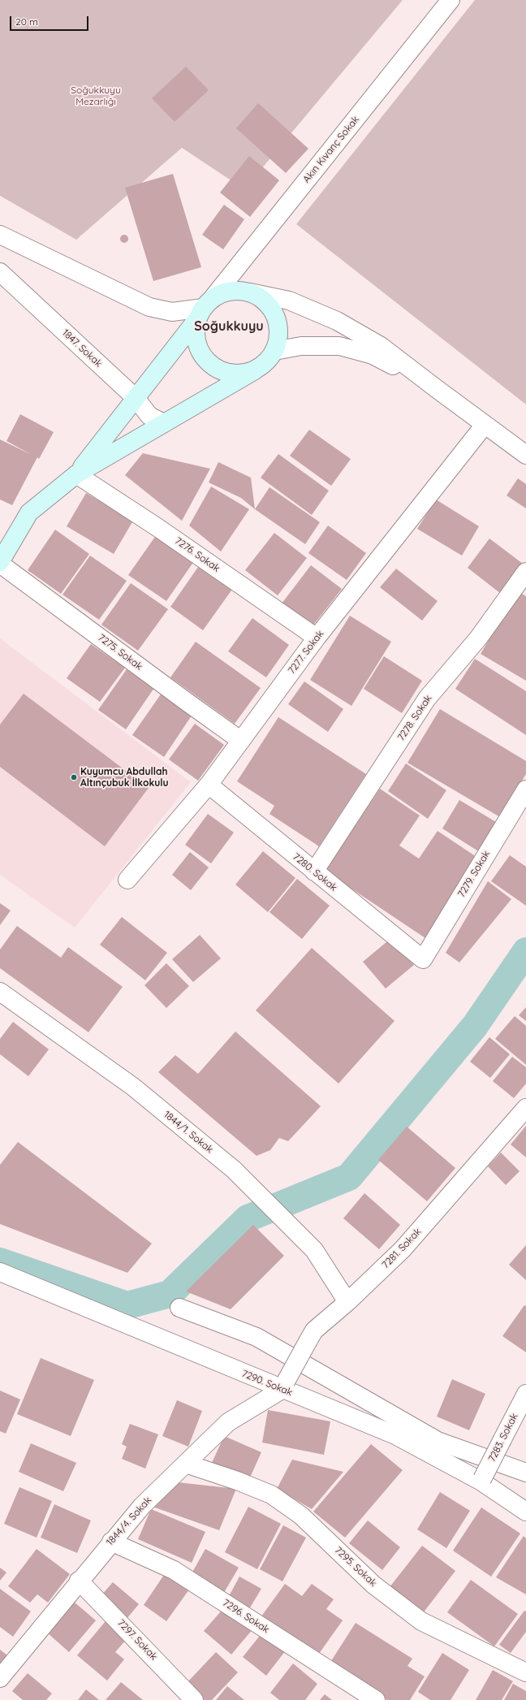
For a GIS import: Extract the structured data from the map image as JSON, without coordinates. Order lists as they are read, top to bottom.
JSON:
{
  "streets": {
    "street": [
      "Akın Kıvanç Sokak",
      "1847. Sokak",
      "7276. Sokak",
      "7275. Sokak",
      "7277. Sokak",
      "7278. Sokak",
      "7280. Sokak",
      "7279. Sokak",
      "1844/1. Sokak",
      "7281. Sokak",
      "7290. Sokak",
      "7283. Sokak",
      "1844/4. Sokak",
      "7295. Sokak",
      "7296. Sokak",
      "7297. Sokak"
    ]
  },
  "crossings": [
    ["7276. Sokak", "7277. Sokak"],
    ["7275. Sokak", "7277. Sokak"],
    ["7277. Sokak", "7280. Sokak"],
    ["7278. Sokak", "7280. Sokak"],
    ["7280. Sokak", "7279. Sokak"],
    ["1844/1. Sokak", "7281. Sokak"],
    ["7281. Sokak", "7290. Sokak"],
    ["7281. Sokak", "1844/4. Sokak"],
    ["7290. Sokak", "7283. Sokak"],
    ["7290. Sokak", "1844/4. Sokak"],
    ["1844/4. Sokak", "7295. Sokak"],
    ["1844/4. Sokak", "7296. Sokak"],
    ["1844/4. Sokak", "7297. Sokak"]
  ],
  "districts": ["Soğukkuyu"],
  "parks": ["Soğukkuyu Mezarlığı"],
  "places": ["Kuyumcu Abdullah Altınçubuk İlkokulu"],
  "scale_bar": "20 m"
}
